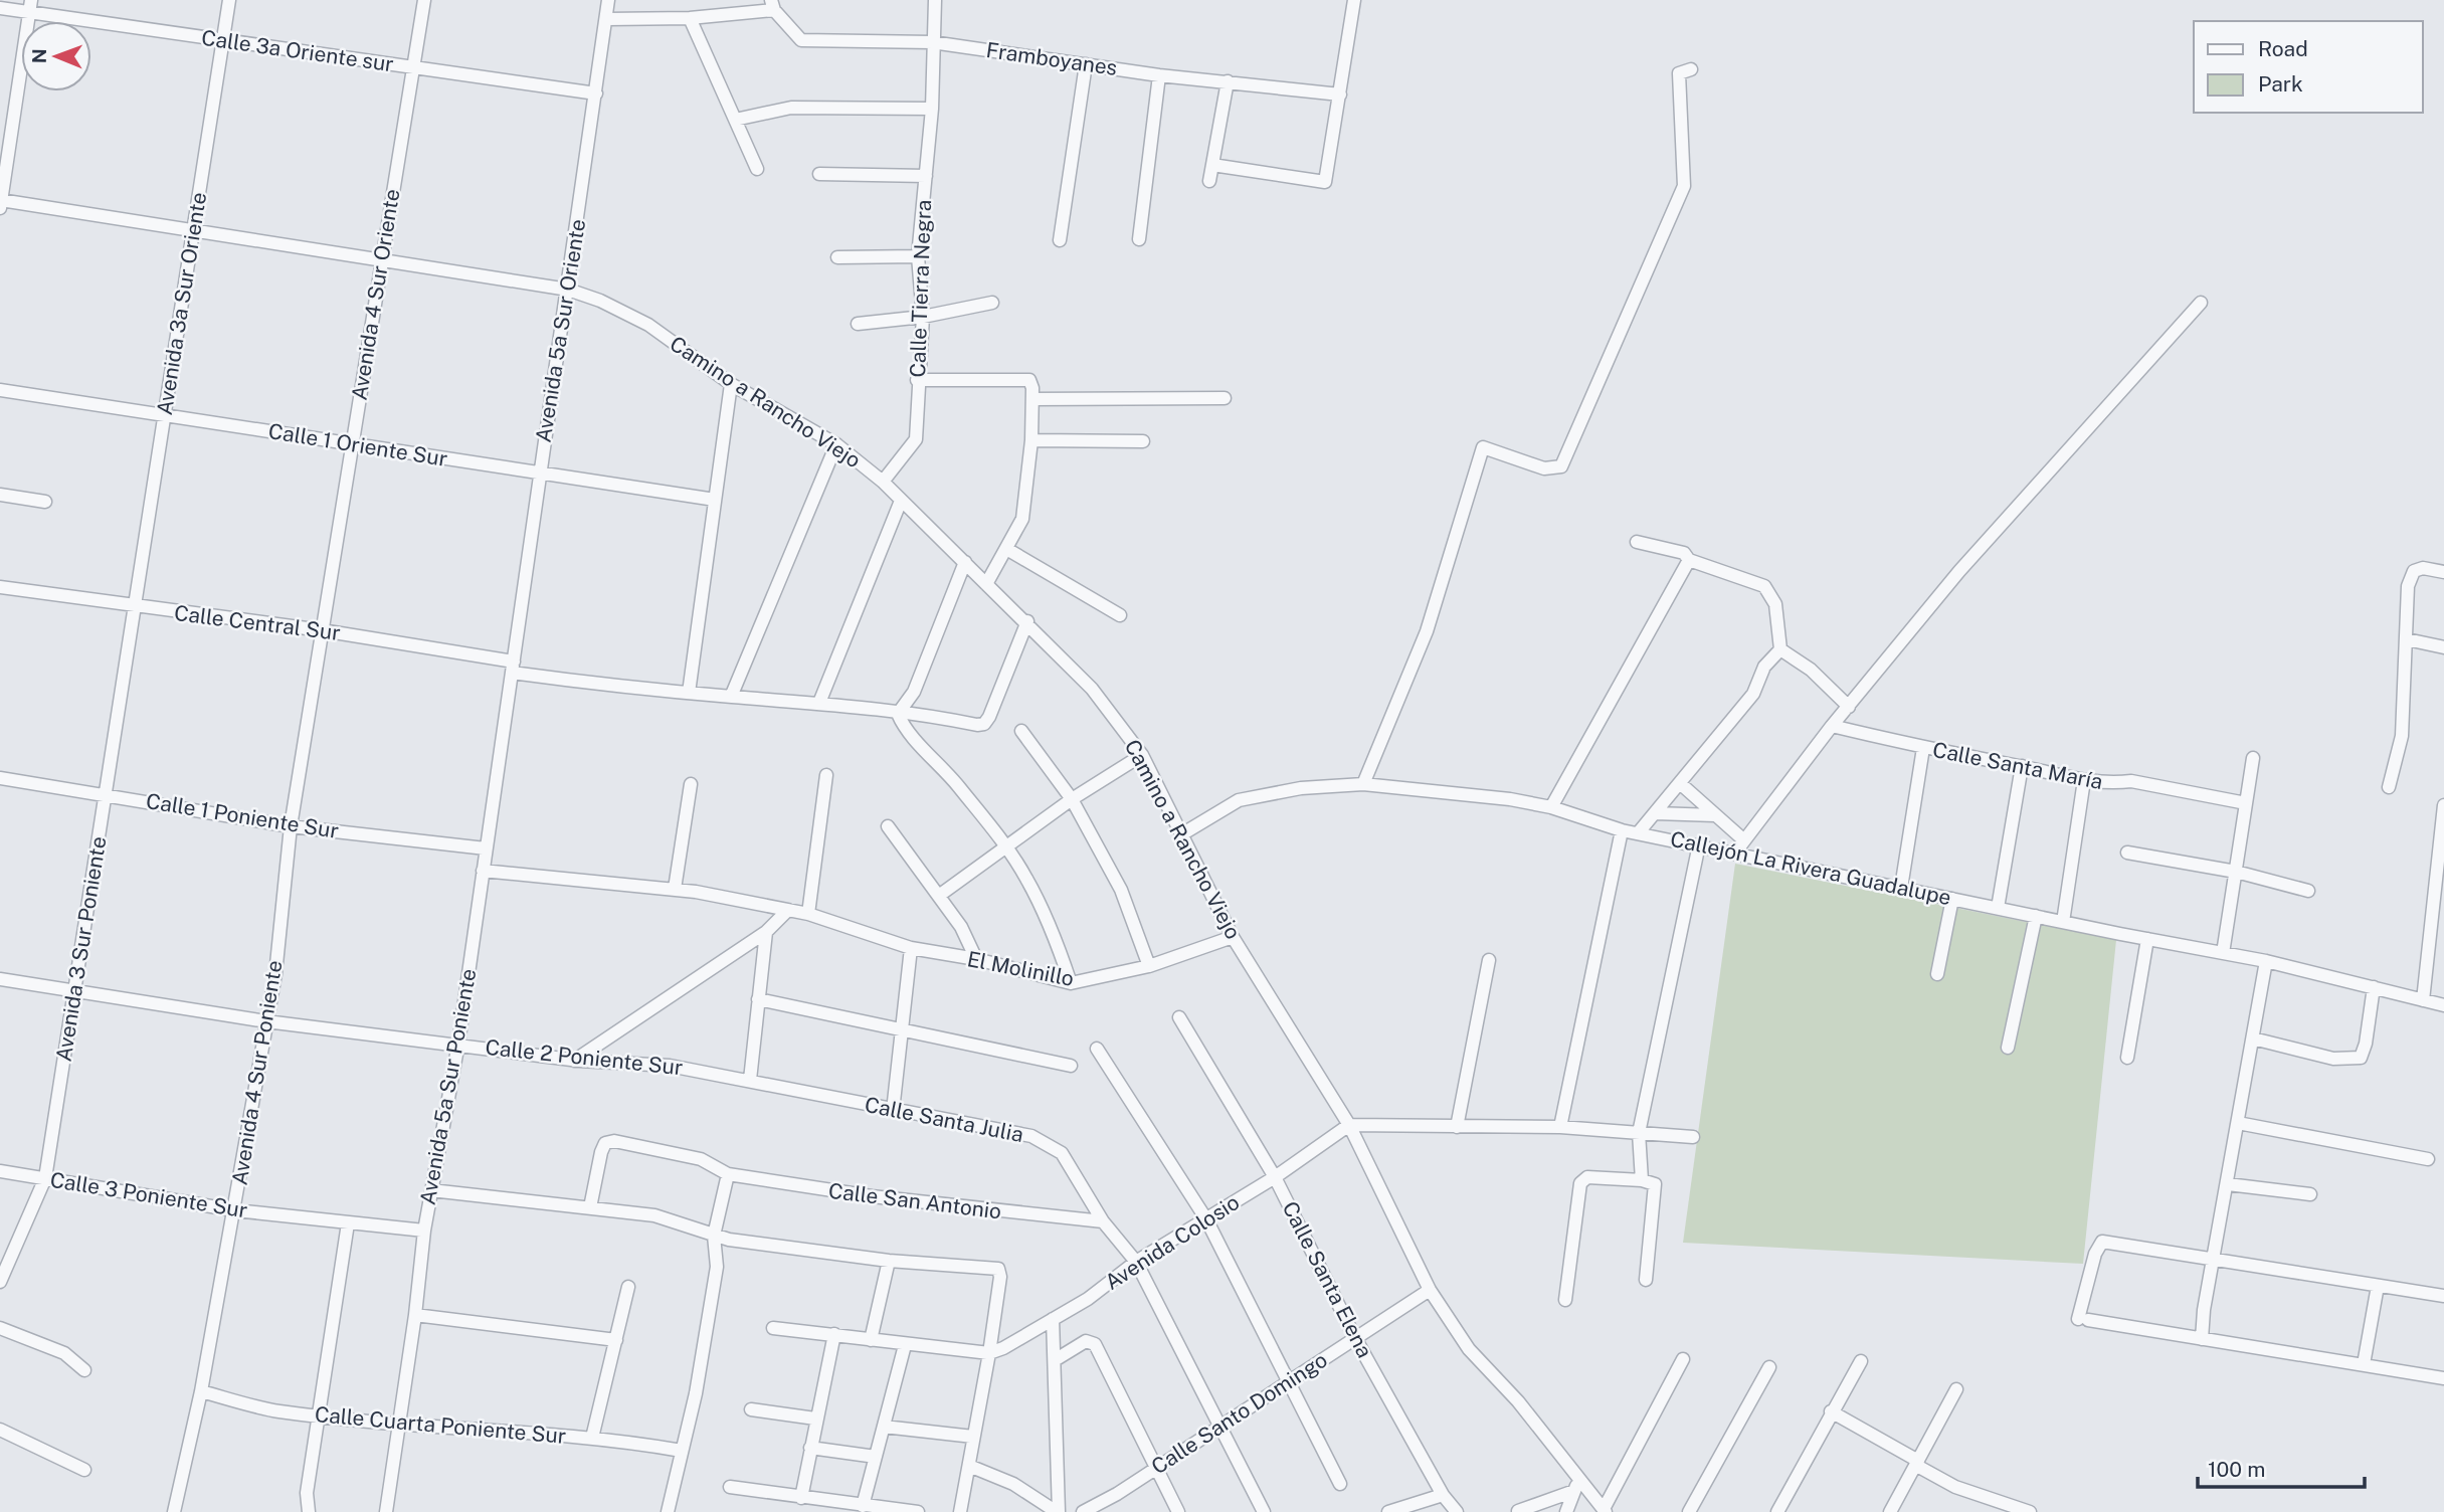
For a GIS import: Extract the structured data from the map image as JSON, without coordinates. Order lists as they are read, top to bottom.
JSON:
{
  "streets": {
    "street": [
      "Calle 3a Oriente sur",
      "Framboyanes",
      "Calle Tierra Negra",
      "Avenida 4 Sur Oriente",
      "Avenida 3a Sur Oriente",
      "Avenida 5a Sur Oriente",
      "Camino a Rancho Viejo",
      "Calle 1 Oriente Sur",
      "Calle Central Sur",
      "Calle Santa María",
      "Calle 1 Poniente Sur",
      "Callejón La Rivera Guadalupe",
      "Avenida 3 Sur Poniente",
      "El Molinillo",
      "Calle 2 Poniente Sur",
      "Avenida 4 Sur Poniente",
      "Avenida 5a Sur Poniente",
      "Calle Santa Julia",
      "Calle 3 Poniente Sur",
      "Calle San Antonio",
      "Avenida Colosio",
      "Calle Santa Elena",
      "Calle Santo Domingo",
      "Calle Cuarta Poniente Sur"
    ]
  },
  "crossings": [
    ["Calle 3a Oriente sur", "Avenida 4 Sur Oriente"],
    ["Calle 3a Oriente sur", "Avenida 3a Sur Oriente"],
    ["Calle 3a Oriente sur", "Avenida 5a Sur Oriente"],
    ["Framboyanes", "Calle Tierra Negra"],
    ["Framboyanes", "Avenida 5a Sur Oriente"],
    ["Calle Tierra Negra", "Camino a Rancho Viejo"],
    ["Avenida 4 Sur Oriente", "Camino a Rancho Viejo"],
    ["Avenida 4 Sur Oriente", "Calle 1 Oriente Sur"],
    ["Avenida 4 Sur Oriente", "Calle Central Sur"],
    ["Avenida 4 Sur Oriente", "Avenida 4 Sur Poniente"],
    ["Avenida 3a Sur Oriente", "Camino a Rancho Viejo"],
    ["Avenida 3a Sur Oriente", "Calle 1 Oriente Sur"],
    ["Avenida 3a Sur Oriente", "Calle Central Sur"],
    ["Avenida 3a Sur Oriente", "Avenida 3 Sur Poniente"],
    ["Avenida 5a Sur Oriente", "Camino a Rancho Viejo"],
    ["Avenida 5a Sur Oriente", "Calle 1 Oriente Sur"],
    ["Avenida 5a Sur Oriente", "Calle Central Sur"],
    ["Avenida 5a Sur Oriente", "Avenida 5a Sur Poniente"],
    ["Camino a Rancho Viejo", "Calle Central Sur"],
    ["Camino a Rancho Viejo", "Callejón La Rivera Guadalupe"],
    ["Camino a Rancho Viejo", "El Molinillo"],
    ["Camino a Rancho Viejo", "Avenida Colosio"],
    ["Camino a Rancho Viejo", "Calle Santo Domingo"],
    ["Calle Central Sur", "Avenida 3 Sur Poniente"],
    ["Calle Central Sur", "Avenida 4 Sur Poniente"],
    ["Calle Central Sur", "Avenida 5a Sur Poniente"],
    ["Calle 1 Poniente Sur", "Avenida 3 Sur Poniente"],
    ["Calle 1 Poniente Sur", "Avenida 4 Sur Poniente"],
    ["Calle 1 Poniente Sur", "Avenida 5a Sur Poniente"],
    ["Avenida 3 Sur Poniente", "Calle 2 Poniente Sur"],
    ["Avenida 3 Sur Poniente", "Calle 3 Poniente Sur"],
    ["El Molinillo", "Avenida 5a Sur Poniente"],
    ["Calle 2 Poniente Sur", "Avenida 4 Sur Poniente"],
    ["Calle 2 Poniente Sur", "Avenida 5a Sur Poniente"],
    ["Calle 2 Poniente Sur", "Calle Santa Julia"],
    ["Avenida 4 Sur Poniente", "Calle 3 Poniente Sur"],
    ["Avenida 4 Sur Poniente", "Calle Cuarta Poniente Sur"],
    ["Avenida 5a Sur Poniente", "Calle 3 Poniente Sur"],
    ["Avenida 5a Sur Poniente", "Calle Cuarta Poniente Sur"],
    ["Calle Santa Julia", "Calle San Antonio"],
    ["Calle Santa Julia", "Avenida Colosio"],
    ["Calle Santa Julia", "Calle Santo Domingo"],
    ["Avenida Colosio", "Calle Santa Elena"],
    ["Calle Santa Elena", "Calle Santo Domingo"]
  ],
  "legend": ["Road", "Park"],
  "scale_bar": "100 m",
  "north": "left"
}
